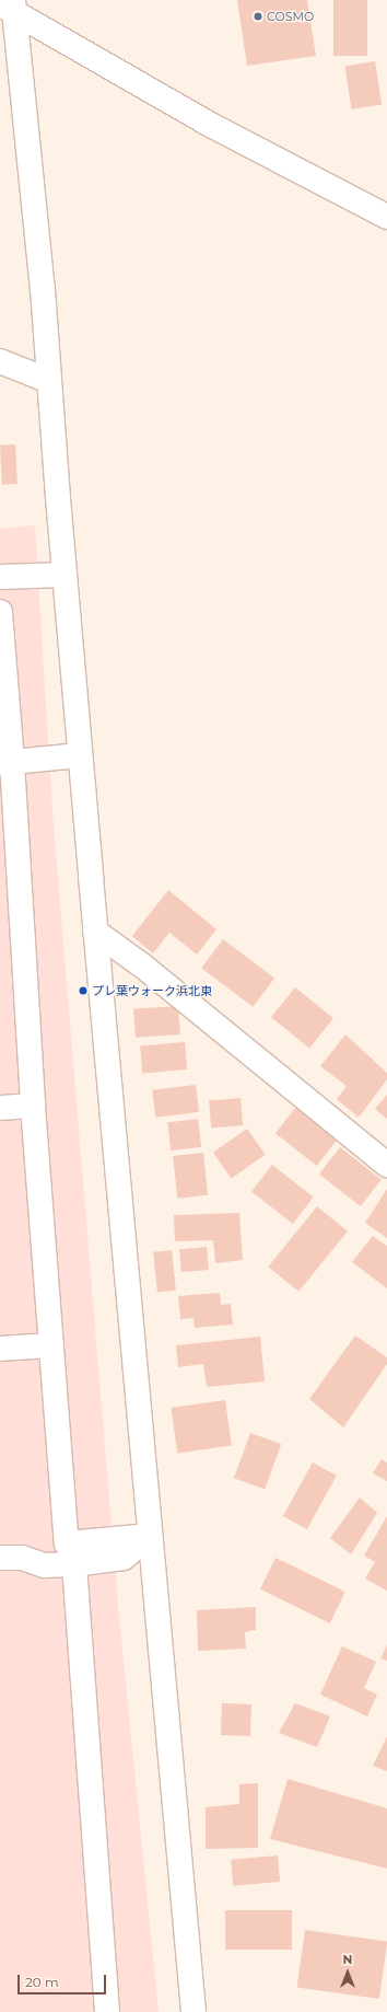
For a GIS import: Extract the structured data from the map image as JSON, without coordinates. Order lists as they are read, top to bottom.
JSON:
{
  "places": ["COSMO", "プレ葉ウォーク浜北東"],
  "scale_bar": "20 m",
  "north": "top"
}
